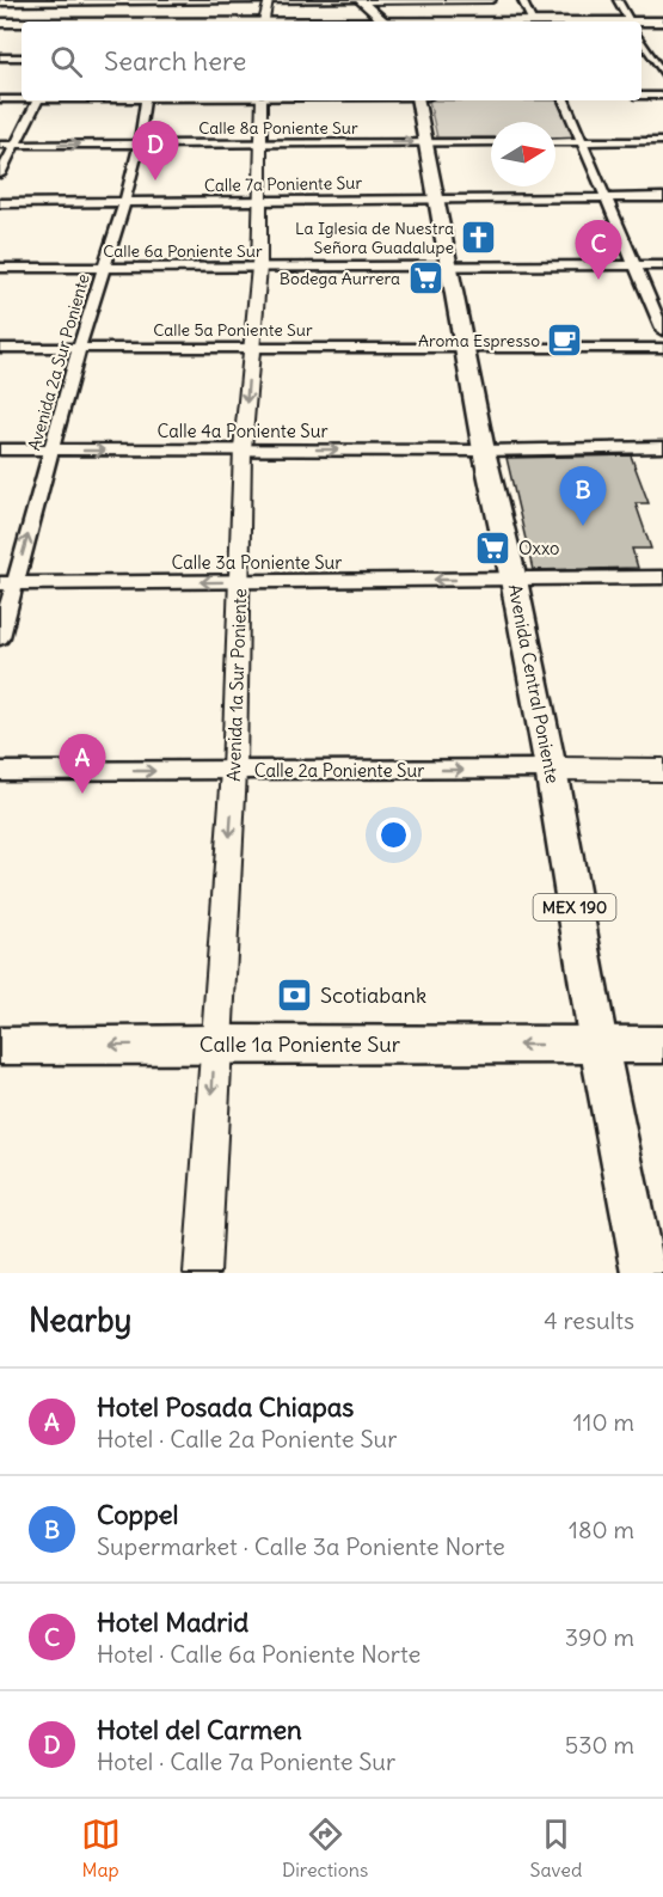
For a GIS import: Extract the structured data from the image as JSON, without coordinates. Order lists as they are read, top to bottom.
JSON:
{
  "streets": {
    "main road": ["Avenida Central Poniente", "MEX 190", "Calle 1a Poniente Sur"],
    "street": [
      "Calle 8a Poniente Sur",
      "Calle 7a Poniente Sur",
      "Calle 6a Poniente Sur",
      "Calle 5a Poniente Sur",
      "Avenida 2a Sur Poniente",
      "Calle 4a Poniente Sur",
      "Calle 3a Poniente Sur",
      "Avenida 1a Sur Poniente",
      "Calle 2a Poniente Sur"
    ]
  },
  "crossings": [
    ["Calle 8a Poniente Sur", "Avenida 2a Sur Poniente"],
    ["Calle 8a Poniente Sur", "Avenida Central Poniente"],
    ["Calle 8a Poniente Sur", "Avenida 1a Sur Poniente"],
    ["Calle 7a Poniente Sur", "Avenida 2a Sur Poniente"],
    ["Calle 7a Poniente Sur", "Avenida Central Poniente"],
    ["Calle 7a Poniente Sur", "Avenida 1a Sur Poniente"],
    ["Calle 6a Poniente Sur", "Avenida 2a Sur Poniente"],
    ["Calle 6a Poniente Sur", "Avenida Central Poniente"],
    ["Calle 6a Poniente Sur", "Avenida 1a Sur Poniente"],
    ["Calle 5a Poniente Sur", "Avenida 2a Sur Poniente"],
    ["Calle 5a Poniente Sur", "Avenida Central Poniente"],
    ["Calle 5a Poniente Sur", "Avenida 1a Sur Poniente"],
    ["Avenida 2a Sur Poniente", "Calle 4a Poniente Sur"],
    ["Avenida 2a Sur Poniente", "Calle 3a Poniente Sur"],
    ["Calle 4a Poniente Sur", "Avenida Central Poniente"],
    ["Calle 4a Poniente Sur", "Avenida 1a Sur Poniente"],
    ["Calle 3a Poniente Sur", "Avenida Central Poniente"],
    ["Calle 3a Poniente Sur", "Avenida 1a Sur Poniente"],
    ["Avenida Central Poniente", "Calle 2a Poniente Sur"],
    ["Avenida Central Poniente", "Calle 1a Poniente Sur"],
    ["Avenida 1a Sur Poniente", "Calle 2a Poniente Sur"],
    ["Avenida 1a Sur Poniente", "Calle 1a Poniente Sur"]
  ],
  "one_way": [
    "Calle 4a Poniente Sur",
    "Calle 3a Poniente Sur",
    "Avenida 1a Sur Poniente",
    "Calle 2a Poniente Sur",
    "Calle 1a Poniente Sur"
  ],
  "places": {
    "church": ["La Iglesia de Nuestra Señora Guadalupe"],
    "supermarket": ["Bodega Aurrera", "Oxxo"],
    "cafe": ["Aroma Espresso"],
    "bank": ["Scotiabank"]
  },
  "north": "right",
  "page": {
    "search": "Search here",
    "pins": [
      "D",
      "C",
      "B",
      "A"
    ],
    "heading": ["Nearby", "4 results"],
    "list": [
      {
        "mark": "A",
        "name": "Hotel Posada Chiapas",
        "note": "Hotel · Calle 2a Poniente Sur",
        "value": "110 m"
      },
      {
        "mark": "B",
        "name": "Coppel",
        "note": "Supermarket · Calle 3a Poniente Norte",
        "value": "180 m"
      },
      {
        "mark": "C",
        "name": "Hotel Madrid",
        "note": "Hotel · Calle 6a Poniente Norte",
        "value": "390 m"
      },
      {
        "mark": "D",
        "name": "Hotel del Carmen",
        "note": "Hotel · Calle 7a Poniente Sur",
        "value": "530 m"
      }
    ],
    "nav": ["Map", "Directions", "Saved"]
  }
}
